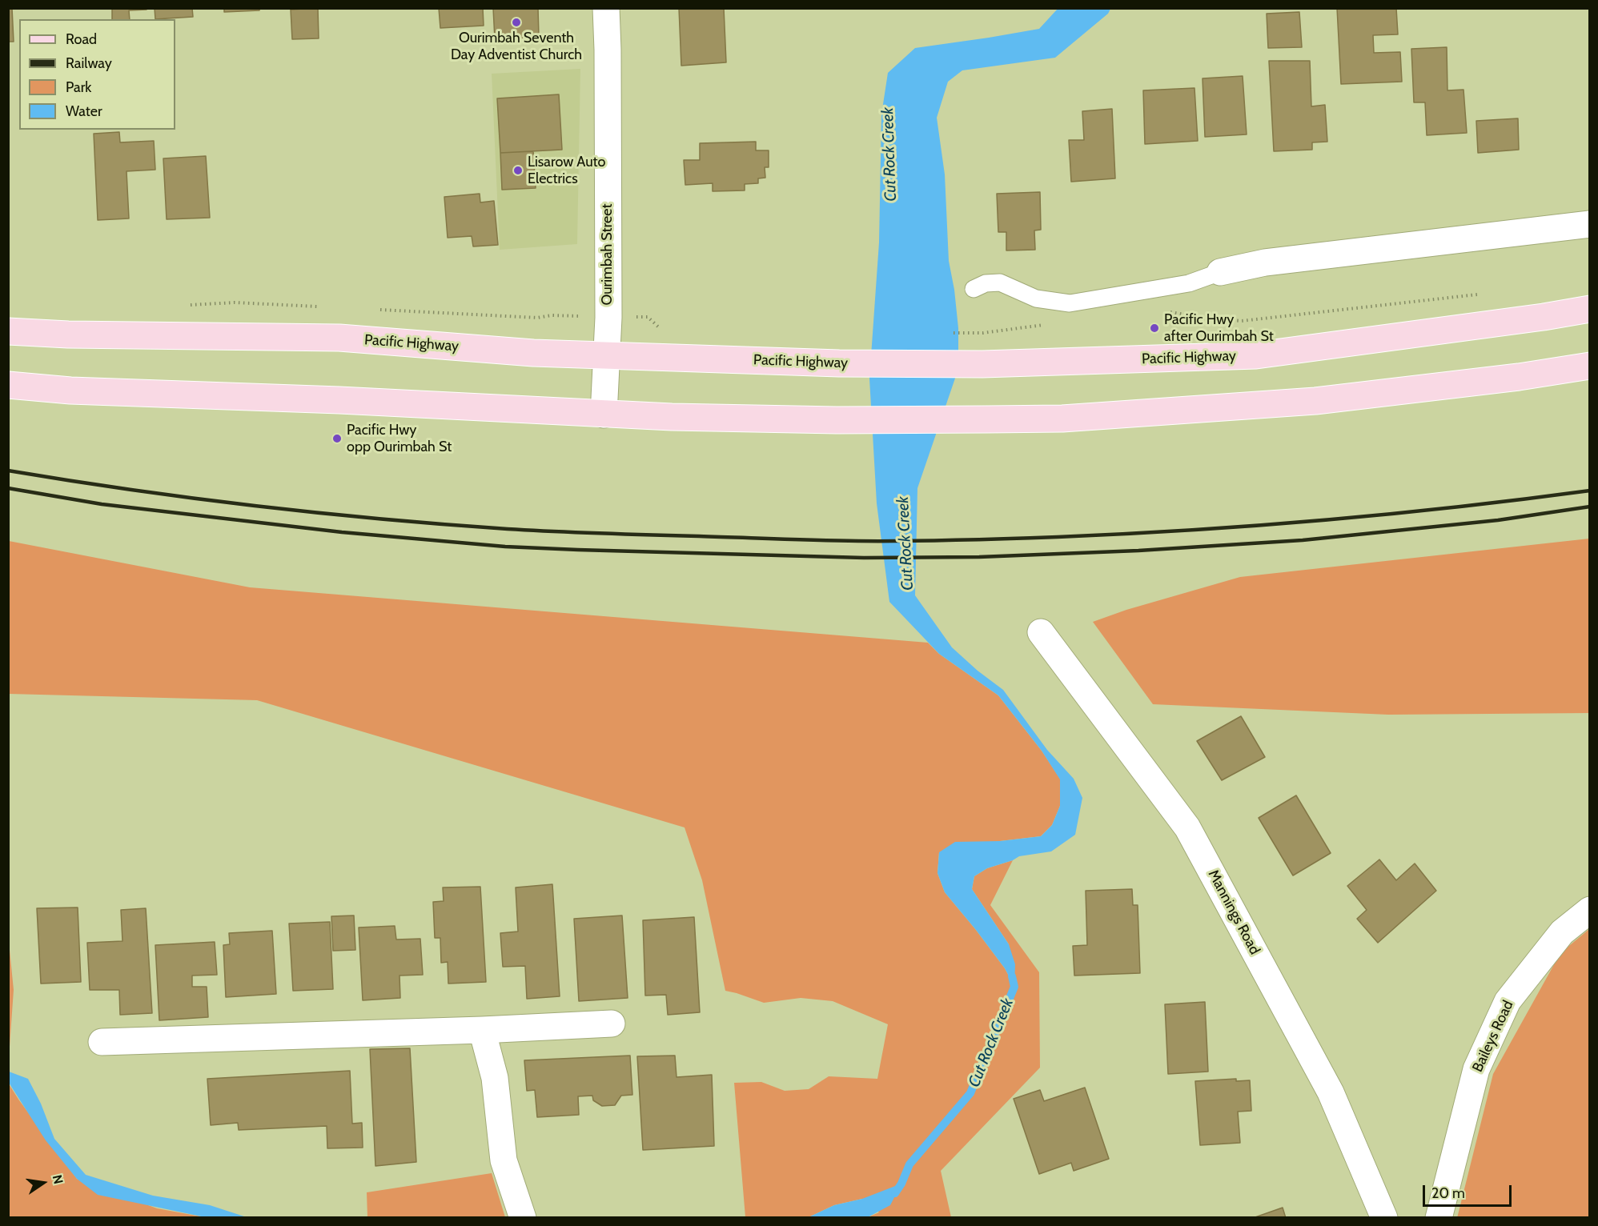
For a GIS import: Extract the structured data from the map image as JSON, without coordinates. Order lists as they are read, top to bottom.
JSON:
{
  "streets": {
    "main road": ["Pacific Highway"],
    "street": ["Ourimbah Street", "Mannings Road", "Baileys Road"]
  },
  "crossings": [
    ["Ourimbah Street", "Pacific Highway"]
  ],
  "water": ["Cut Rock Creek"],
  "places": [
    "Ourimbah Seventh Day Adventist Church",
    "Lisarow Auto Electrics",
    "Pacific Hwy after Ourimbah St",
    "Pacific Hwy opp Ourimbah St"
  ],
  "legend": [
    "Road",
    "Railway",
    "Park",
    "Water"
  ],
  "scale_bar": "20 m",
  "north": "right"
}
